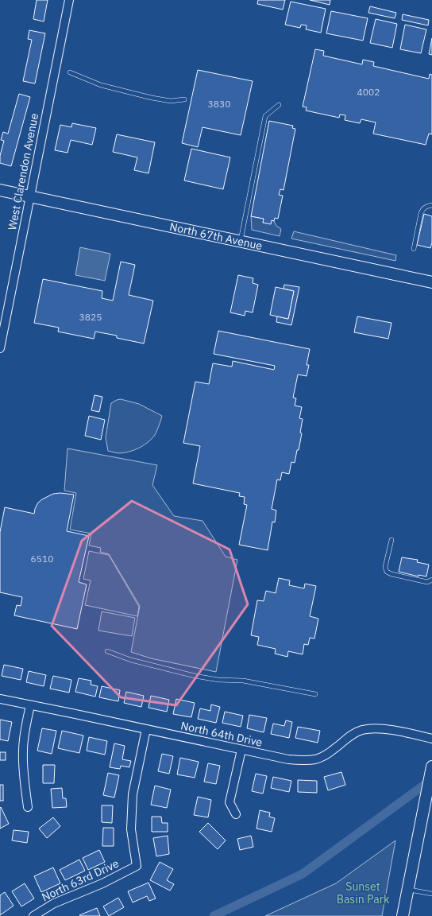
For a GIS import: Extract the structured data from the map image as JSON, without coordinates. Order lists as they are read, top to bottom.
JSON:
{
  "streets": {
    "main road": ["North 67th Avenue"],
    "street": ["West Clarendon Avenue", "North 64th Drive", "North 63rd Drive"]
  },
  "crossings": [
    ["West Clarendon Avenue", "North 67th Avenue"],
    ["North 64th Drive", "North 63rd Drive"]
  ],
  "parks": ["Sunset Basin Park"],
  "house_numbers": [
    "4002",
    "3830",
    "3825",
    "6510"
  ]
}
